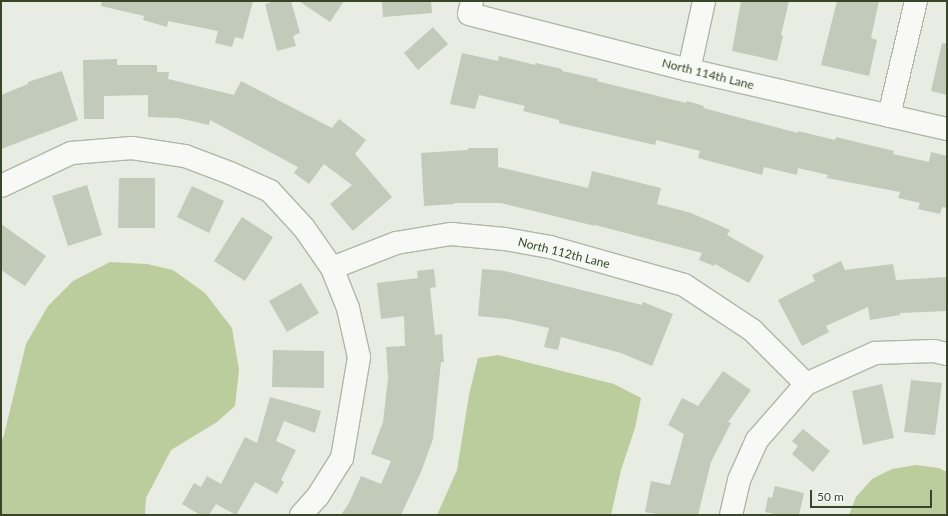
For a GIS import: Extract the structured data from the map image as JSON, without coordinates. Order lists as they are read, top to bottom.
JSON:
{
  "streets": {
    "street": ["North 114th Lane", "North 112th Lane"]
  },
  "scale_bar": "50 m"
}
